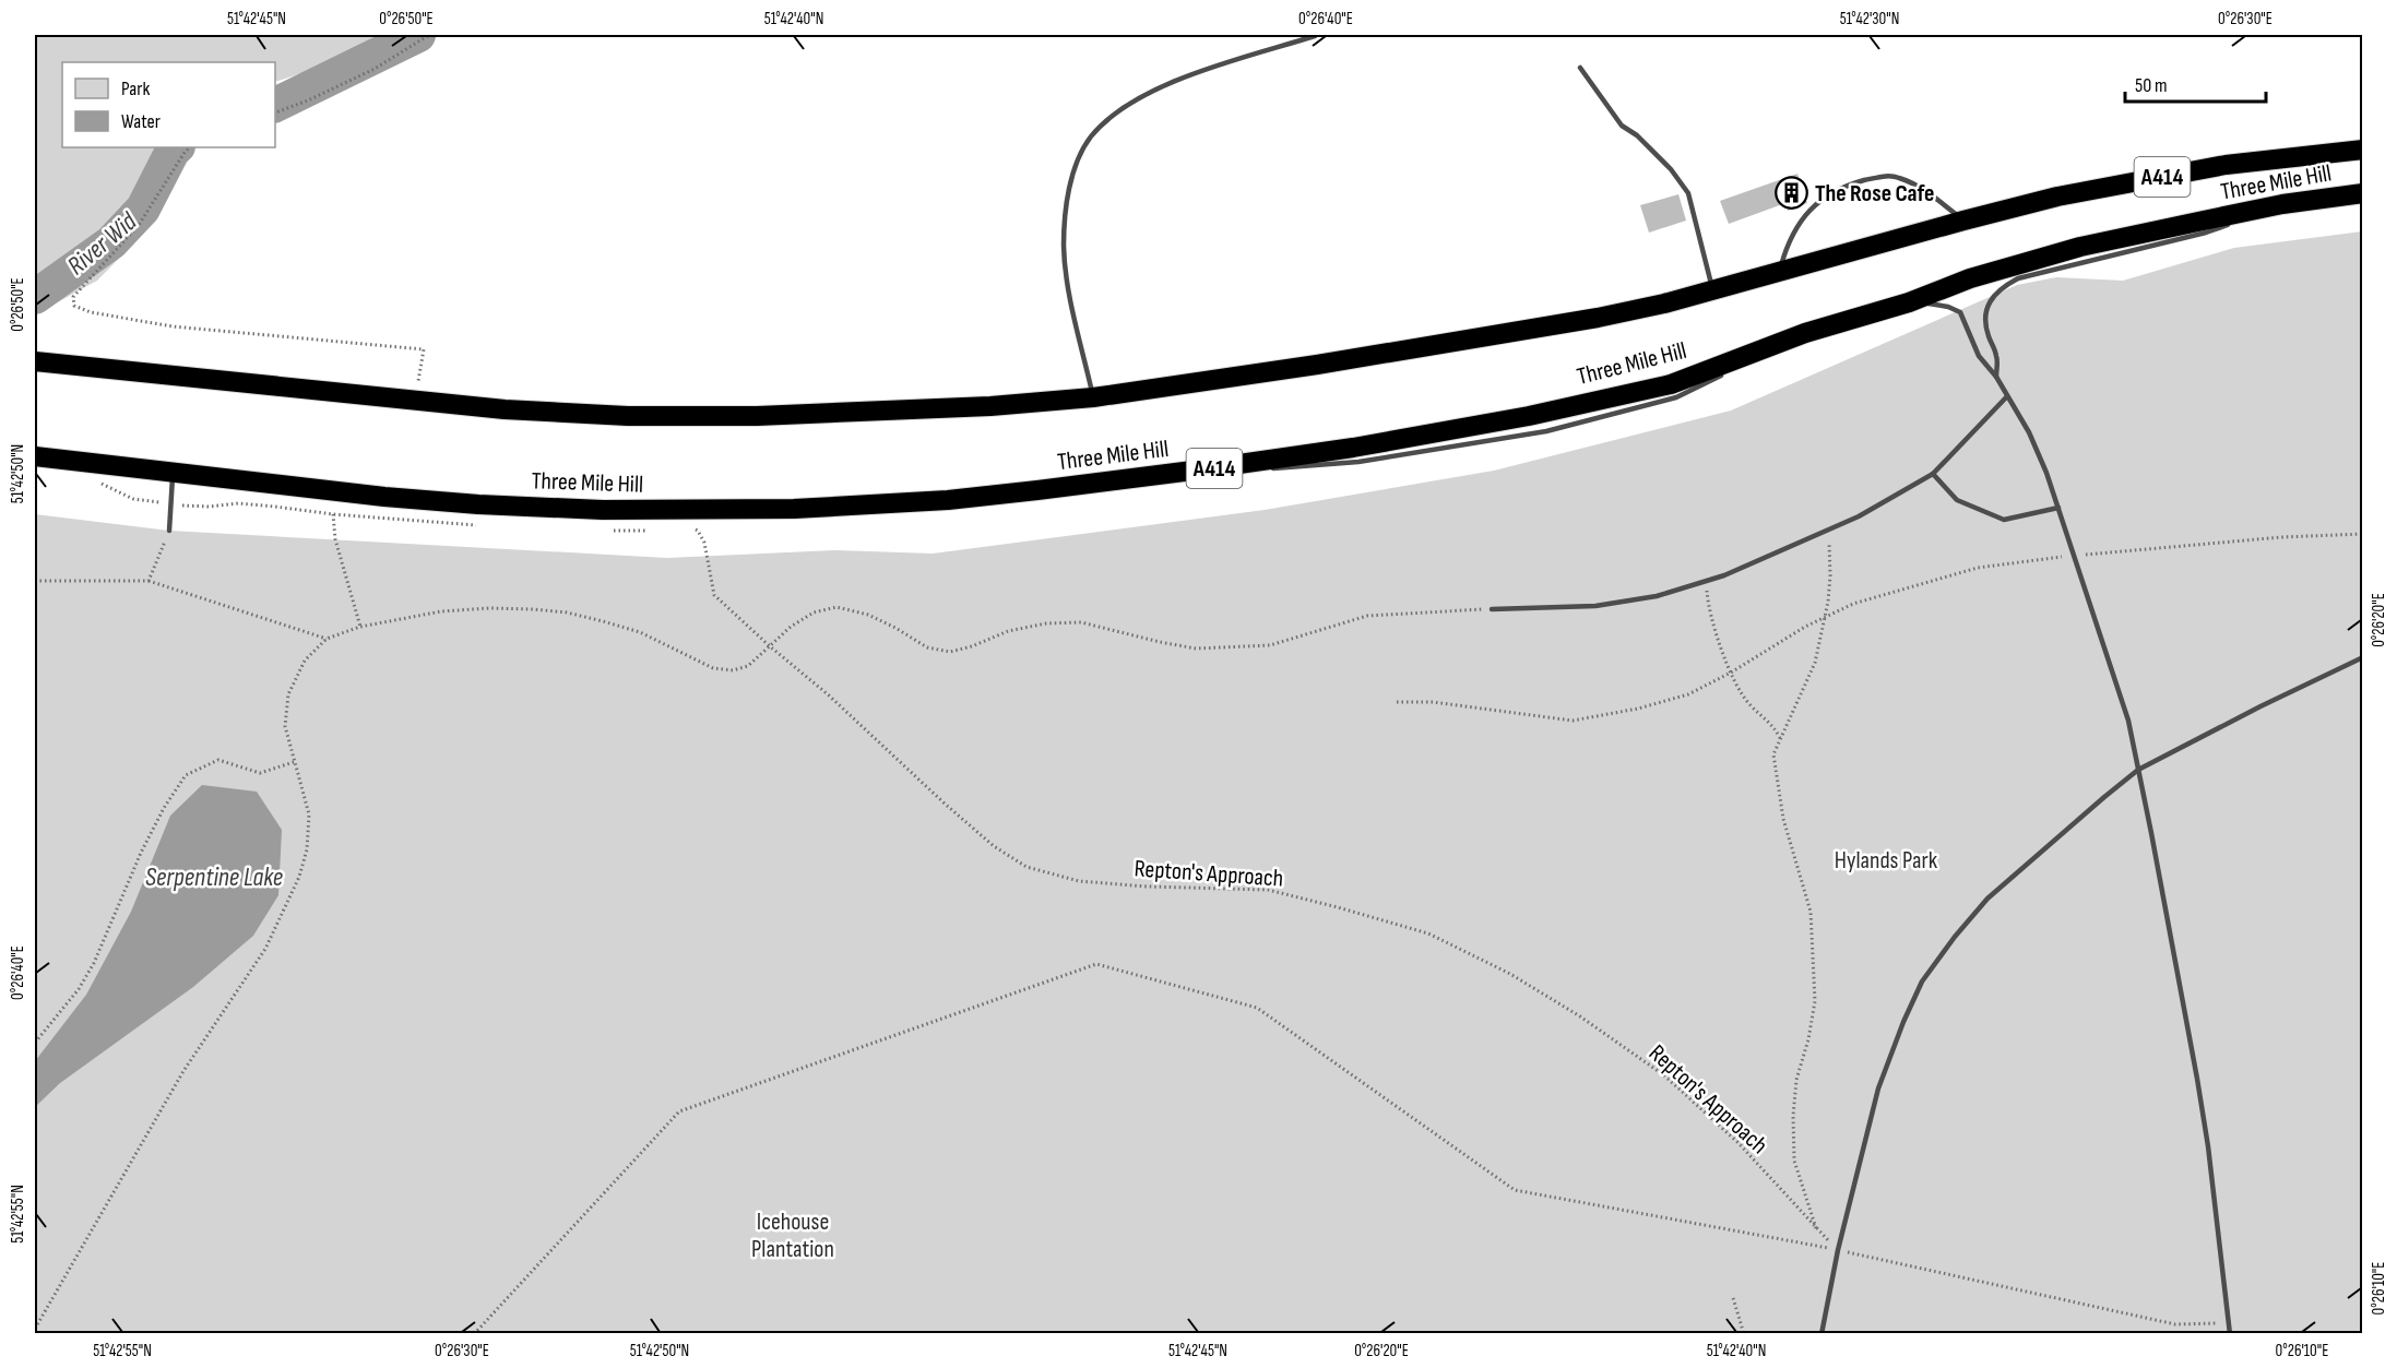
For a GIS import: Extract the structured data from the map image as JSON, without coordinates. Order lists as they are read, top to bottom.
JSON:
{
  "streets": {
    "highway": ["A414", "Three Mile Hill"],
    "path": ["Repton's Approach"]
  },
  "water": ["River Wid", "Serpentine Lake"],
  "parks": ["Hylands Park", "Icehouse Plantation"],
  "places": {
    "building": ["The Rose Cafe"]
  },
  "legend": ["Park", "Water"],
  "scale_bar": "50 m",
  "coordinates": [
    "51°42'45\"N",
    "0°26'50\"E",
    "51°42'40\"N",
    "0°26'40\"E",
    "51°42'30\"N",
    "0°26'30\"E",
    "51°42'50\"N",
    "0°26'20\"E",
    "51°42'55\"N",
    "0°26'10\"E"
  ]
}
